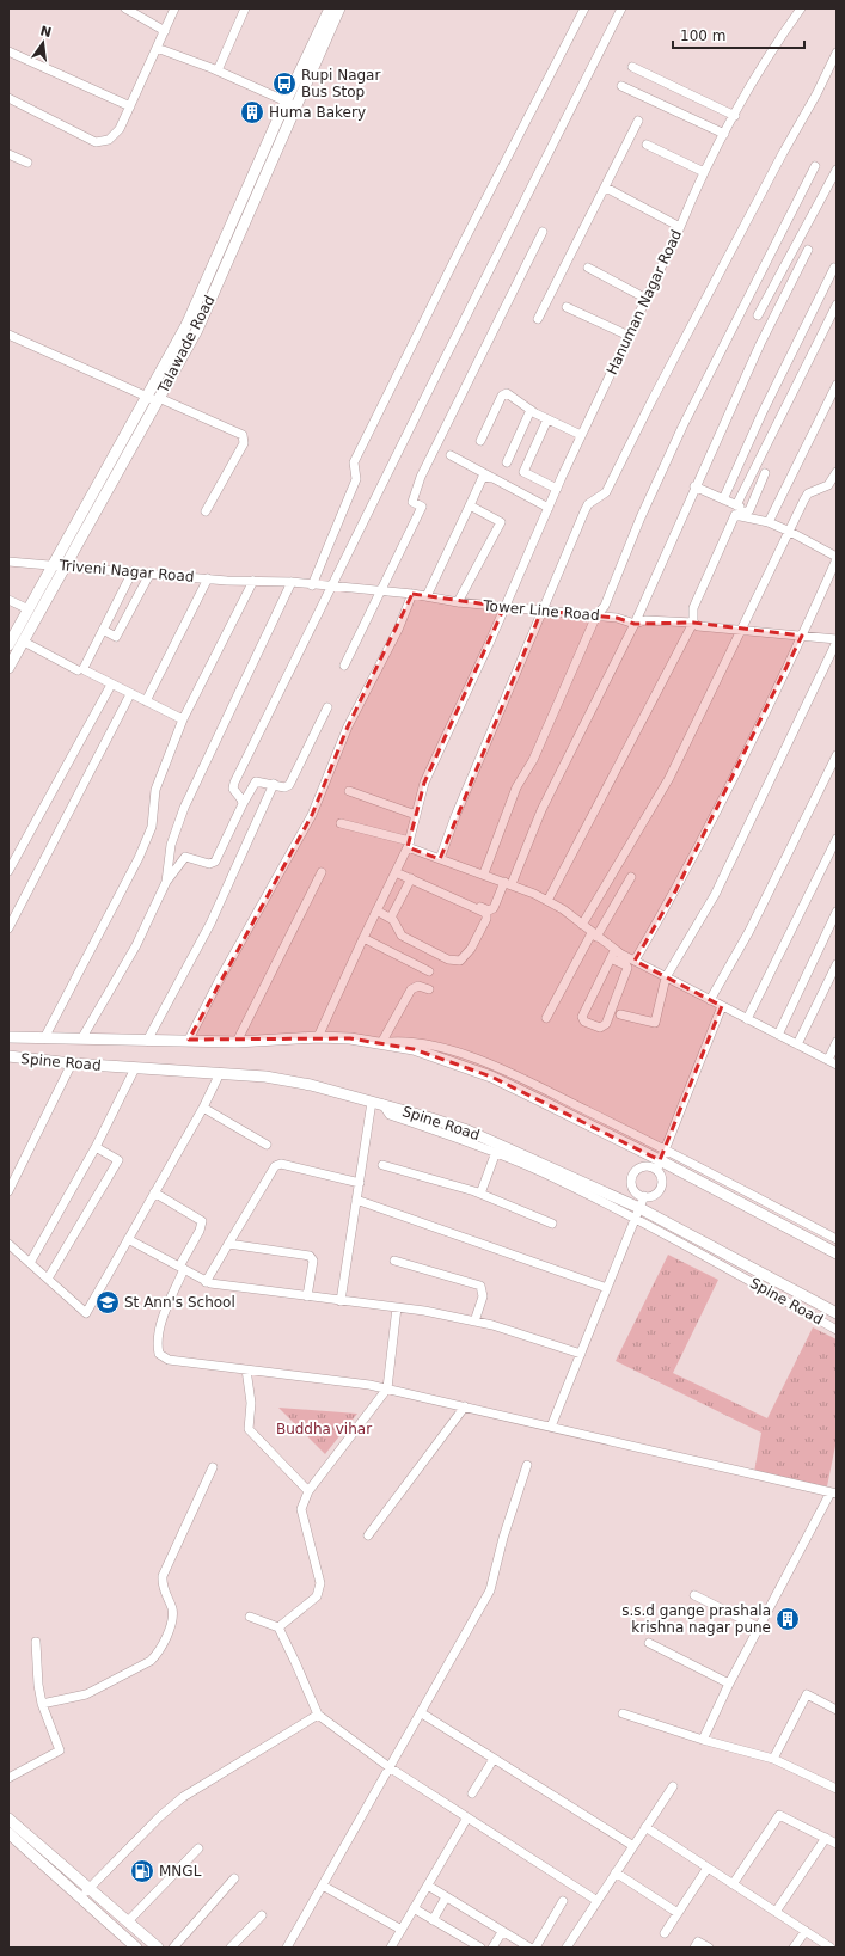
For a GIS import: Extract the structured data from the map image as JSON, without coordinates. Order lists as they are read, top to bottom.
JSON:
{
  "streets": {
    "main road": ["Talawade Road", "Spine Road"],
    "street": ["Hanuman Nagar Road", "Triveni Nagar Road", "Tower Line Road"]
  },
  "crossings": [
    ["Hanuman Nagar Road", "Tower Line Road"],
    ["Hanuman Nagar Road", "Spine Road"],
    ["Talawade Road", "Triveni Nagar Road"],
    ["Triveni Nagar Road", "Tower Line Road"]
  ],
  "parks": ["Buddha vihar"],
  "places": {
    "bus stop": ["Rupi Nagar Bus Stop"],
    "building": ["Huma Bakery", "s.s.d gange prashala krishna nagar pune"],
    "school or university": ["St Ann's School"],
    "fuel station": ["MNGL"]
  },
  "scale_bar": "100 m",
  "north": "top"
}
